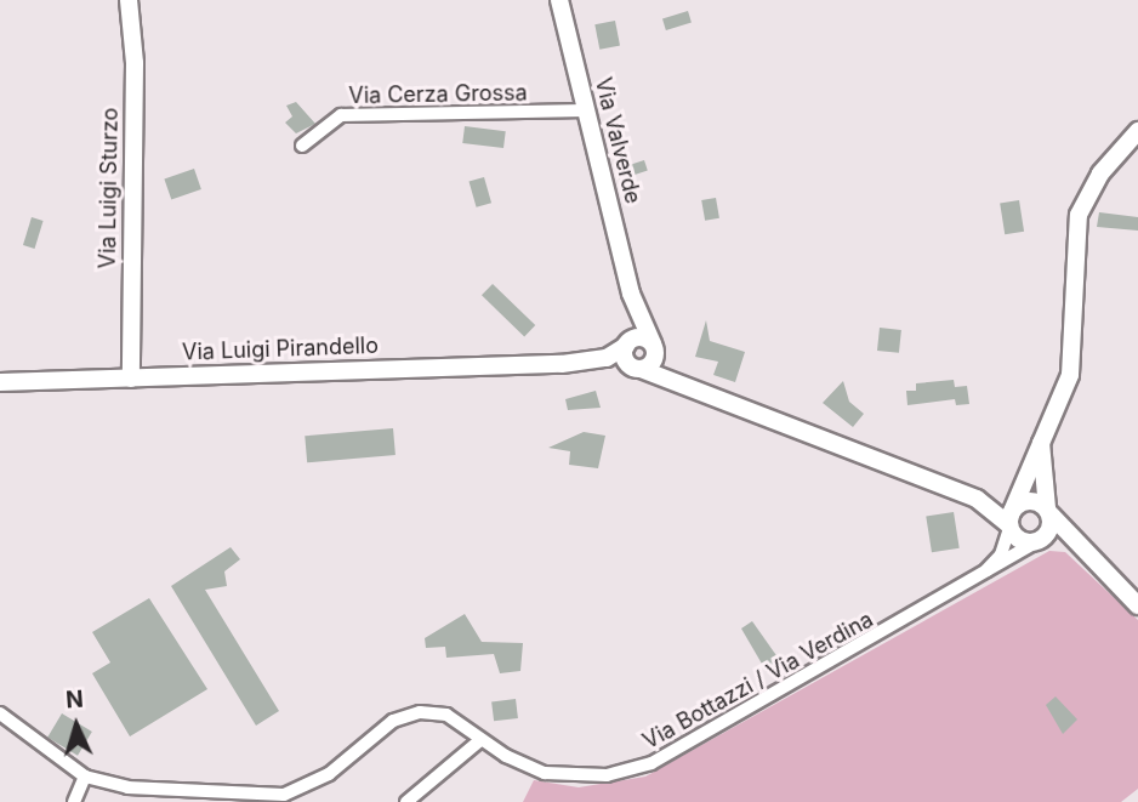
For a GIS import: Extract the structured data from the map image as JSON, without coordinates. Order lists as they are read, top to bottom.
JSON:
{
  "streets": {
    "street": [
      "Via Cerza Grossa",
      "Via Valverde",
      "Via Luigi Sturzo",
      "Via Luigi Pirandello",
      "Via Bottazzi / Via Verdina"
    ]
  },
  "crossings": [
    ["Via Cerza Grossa", "Via Valverde"],
    ["Via Luigi Sturzo", "Via Luigi Pirandello"]
  ],
  "north": "top"
}
